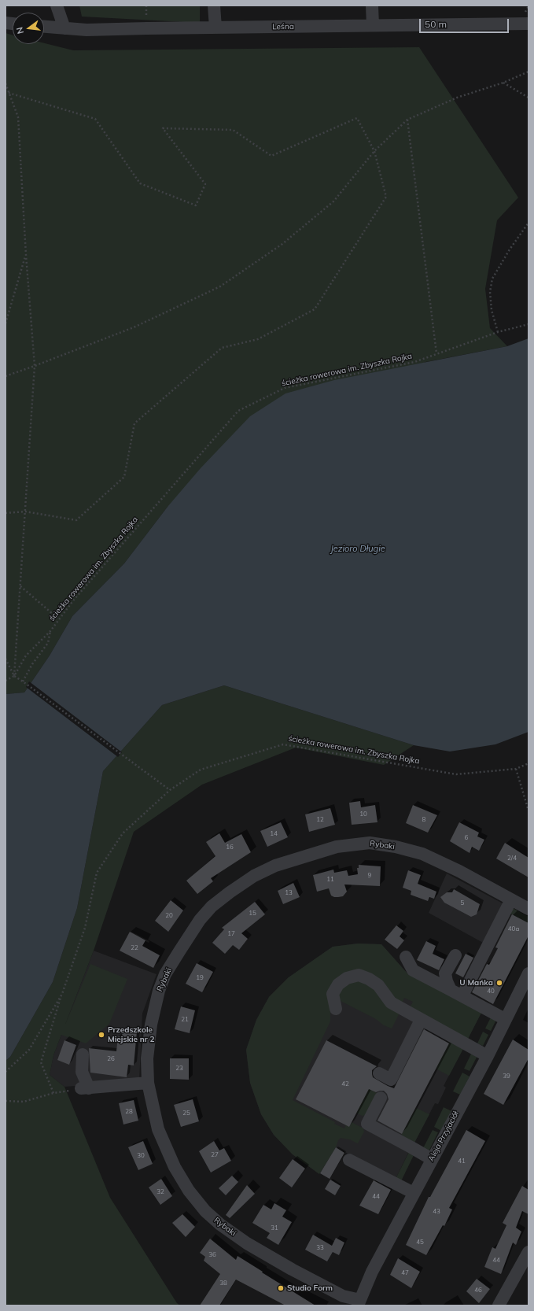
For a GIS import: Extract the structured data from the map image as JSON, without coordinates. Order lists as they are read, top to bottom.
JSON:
{
  "streets": {
    "street": ["Leśna", "Rybaki", "Aleja Przyjaciół"],
    "path": ["ścieżka rowerowa im. Zbyszka Rojka"]
  },
  "crossings": [
    ["Rybaki", "Aleja Przyjaciół"]
  ],
  "water": ["Jezioro Długie"],
  "places": ["U Mańka", "Przedszkole Miejskie nr 2", "Studio Form"],
  "house_numbers": [
    "10",
    "12",
    "8",
    "14",
    "6",
    "16",
    "2/4",
    "9",
    "11",
    "13",
    "5",
    "15",
    "20",
    "40a",
    "17",
    "22",
    "19",
    "40",
    "21",
    "26",
    "23",
    "39",
    "42",
    "28",
    "25",
    "27",
    "30",
    "41",
    "32",
    "44",
    "43",
    "31",
    "45",
    "33",
    "36",
    "44",
    "47",
    "38",
    "46"
  ],
  "scale_bar": "50 m",
  "north": "left"
}
